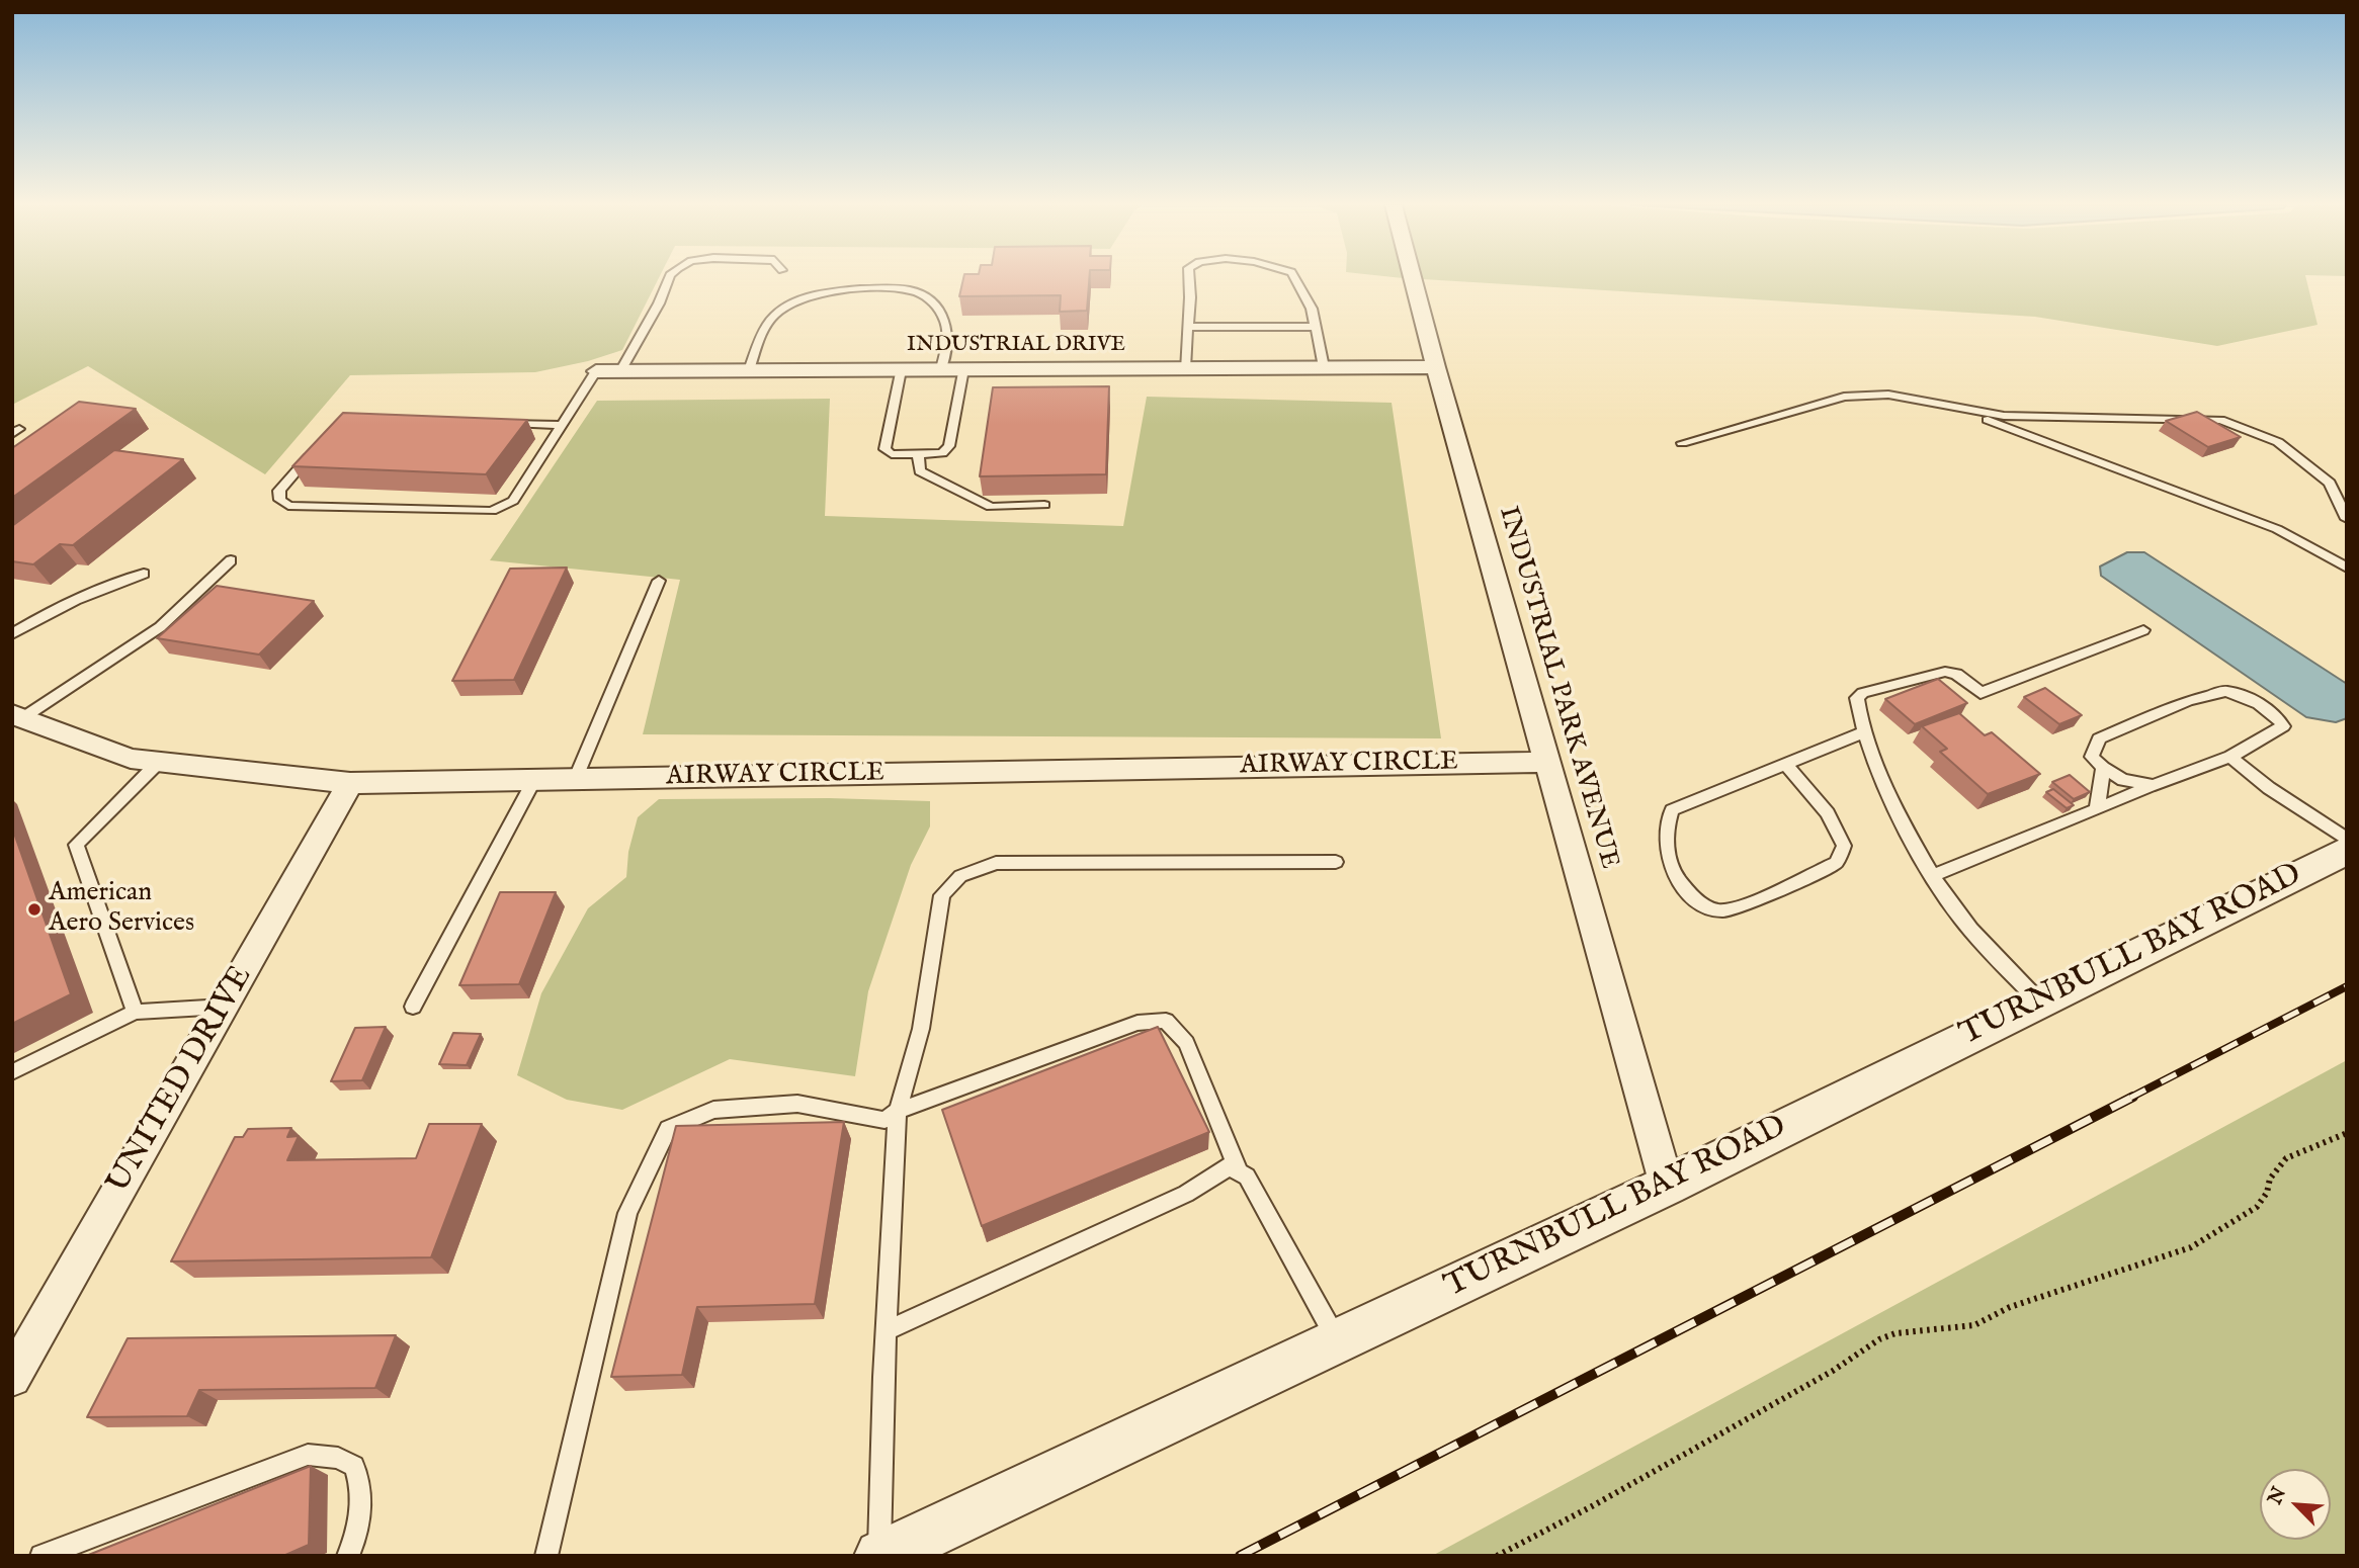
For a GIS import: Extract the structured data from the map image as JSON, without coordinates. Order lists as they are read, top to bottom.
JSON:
{
  "streets": {
    "street": [
      "INDUSTRIAL DRIVE",
      "INDUSTRIAL PARK AVENUE",
      "AIRWAY CIRCLE",
      "TURNBULL BAY ROAD",
      "UNITED DRIVE"
    ]
  },
  "crossings": [
    ["INDUSTRIAL DRIVE", "INDUSTRIAL PARK AVENUE"],
    ["INDUSTRIAL PARK AVENUE", "AIRWAY CIRCLE"],
    ["INDUSTRIAL PARK AVENUE", "TURNBULL BAY ROAD"],
    ["AIRWAY CIRCLE", "UNITED DRIVE"]
  ],
  "places": ["American Aero Services"],
  "north": "top left"
}
